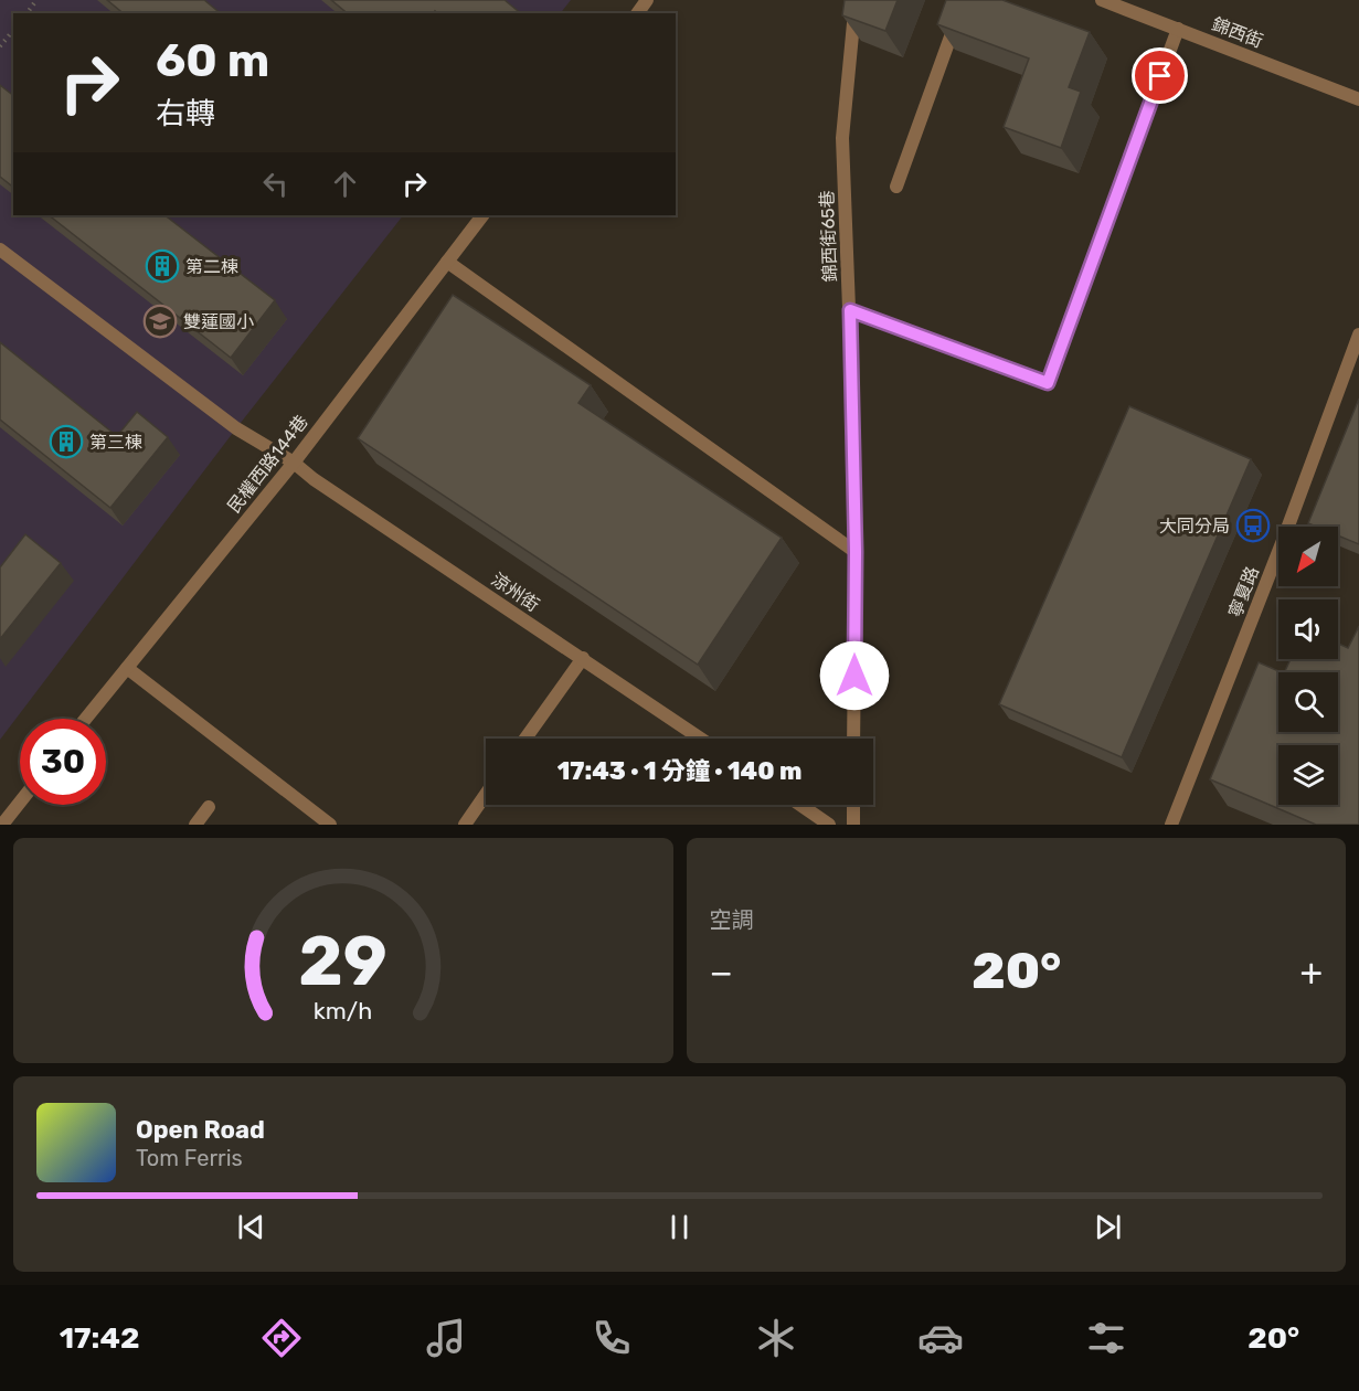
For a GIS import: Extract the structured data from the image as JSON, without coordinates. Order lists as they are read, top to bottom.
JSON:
{
  "streets": {
    "street": [
      "錦西街",
      "錦西街65巷",
      "民權西路144巷",
      "涼州街",
      "寧夏路"
    ]
  },
  "crossings": [
    ["民權西路144巷", "涼州街"]
  ],
  "places": {
    "building": ["第二棟", "第三棟"],
    "school or university": ["雙蓮國小"],
    "bus stop": ["大同分局"]
  },
  "north": "bottom left",
  "page": {
    "turn": ["60 m", "右轉"],
    "limit": "30",
    "trip": "17:43 · 1 分鐘 · 140 m",
    "tile": "空調",
    "heat": ["−", "20°", "+"],
    "song": ["Open Road", "Tom Ferris"],
    "tabs": ["17:42", "20°"],
    "gauge": ["29", "km/h"]
  }
}
